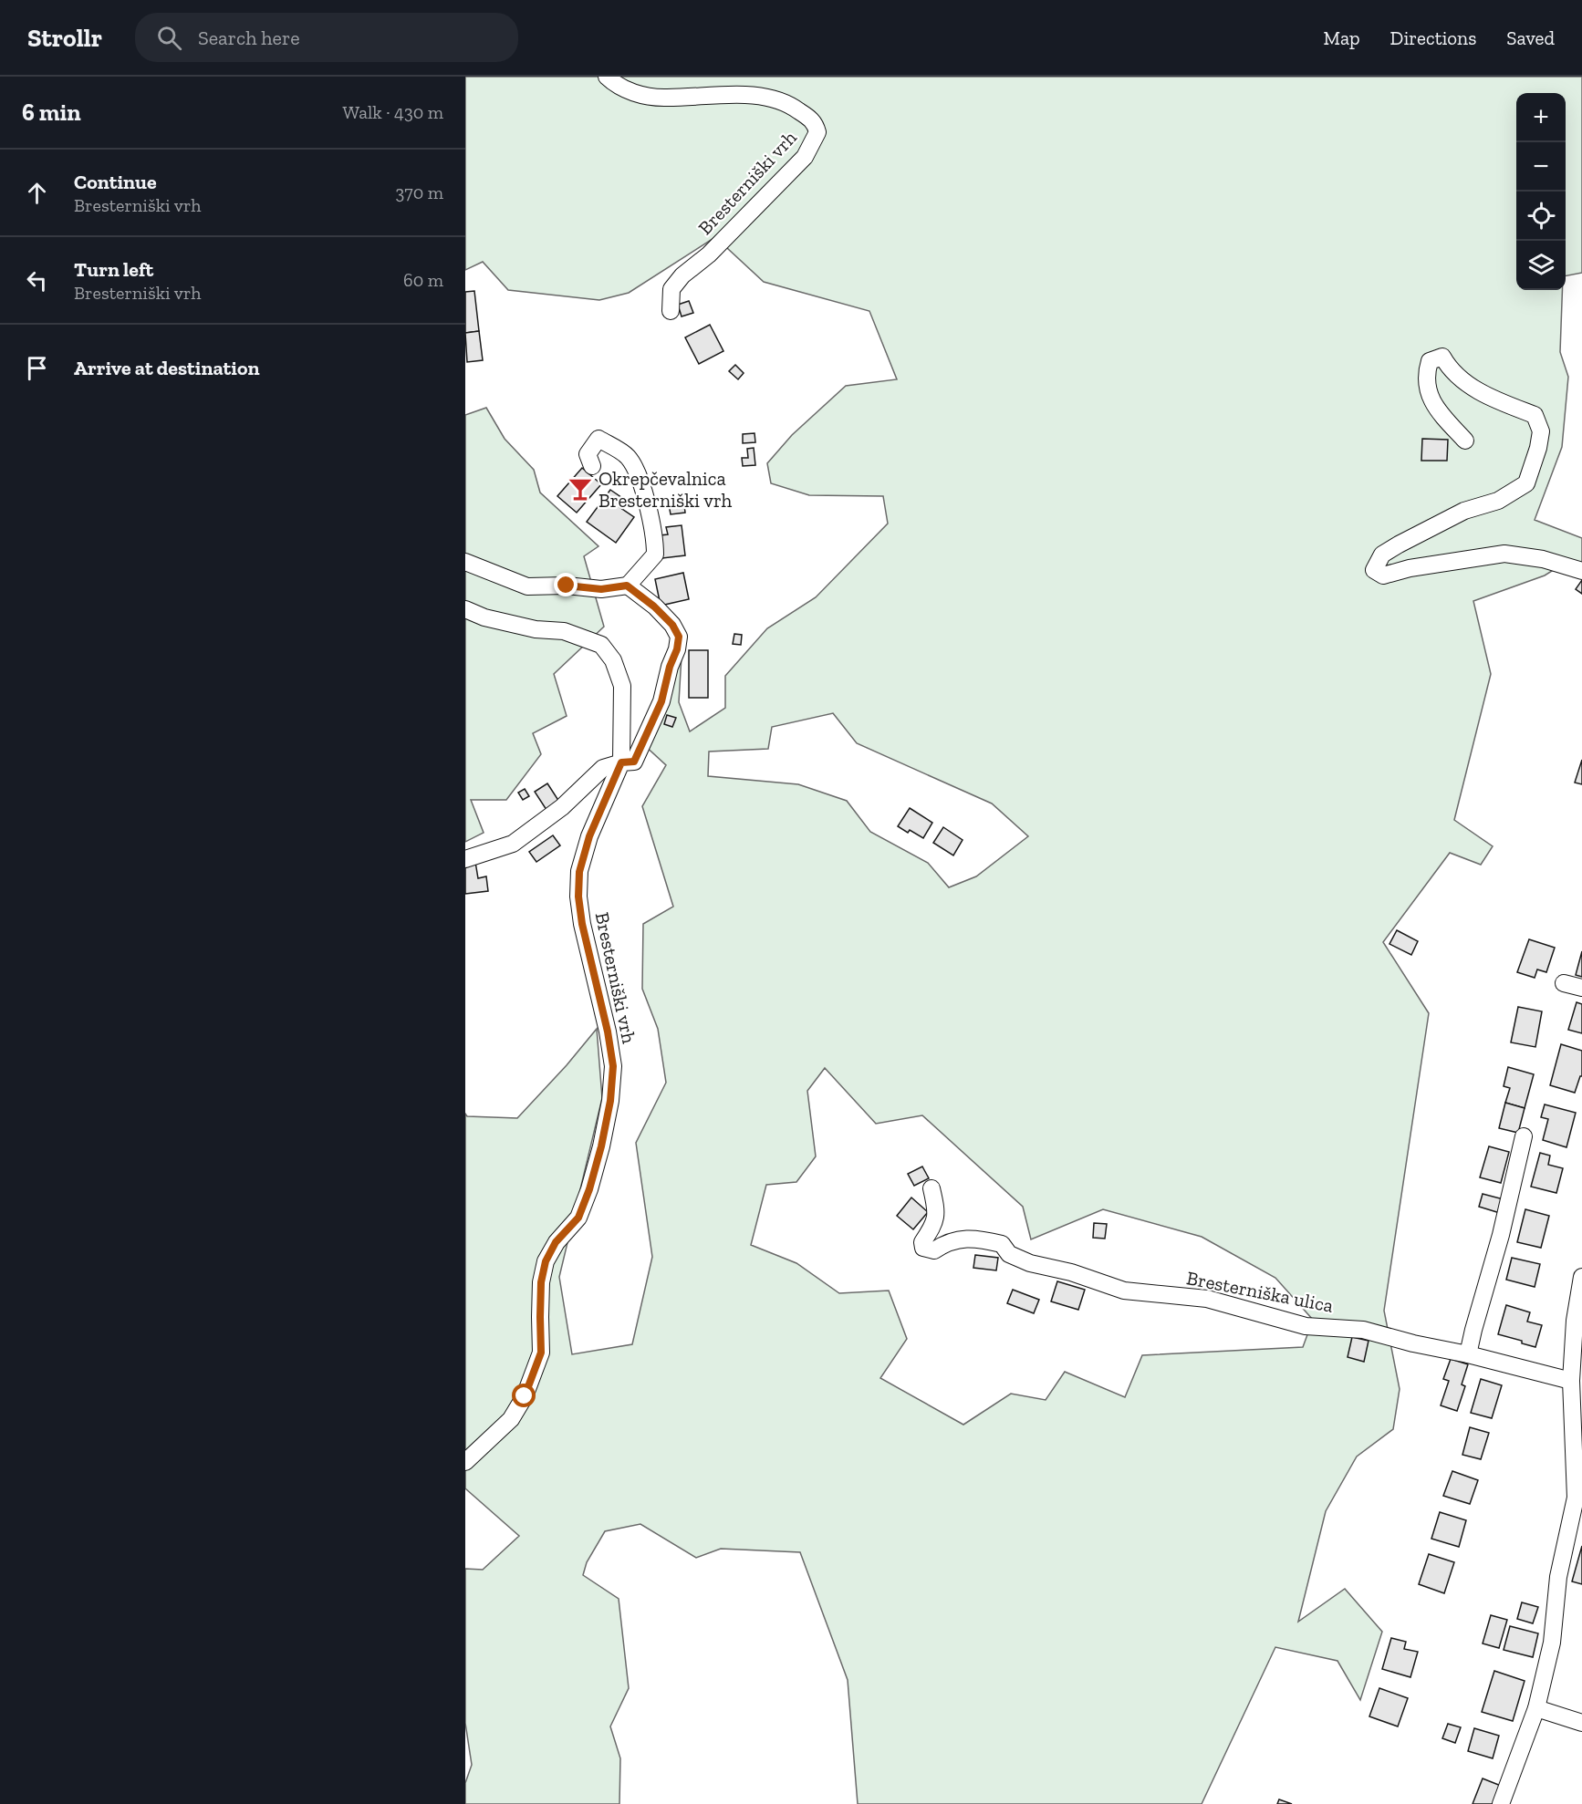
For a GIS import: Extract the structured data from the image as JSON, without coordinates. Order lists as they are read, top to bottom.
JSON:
{
  "streets": {
    "street": ["Bresterniški vrh", "Bresterniška ulica"]
  },
  "places": {
    "bar": ["Okrepčevalnica Bresterniški vrh"]
  },
  "page": {
    "header": "Strollr",
    "search": "Search here",
    "nav": ["Map", "Directions", "Saved"],
    "heading": ["6 min", "Walk · 430 m"],
    "map_buttons": ["+", "−"],
    "list": [
      ["Continue", "Bresterniški vrh", "370 m"],
      ["Turn left", "Bresterniški vrh", "60 m"],
      "Arrive at destination"
    ]
  }
}
